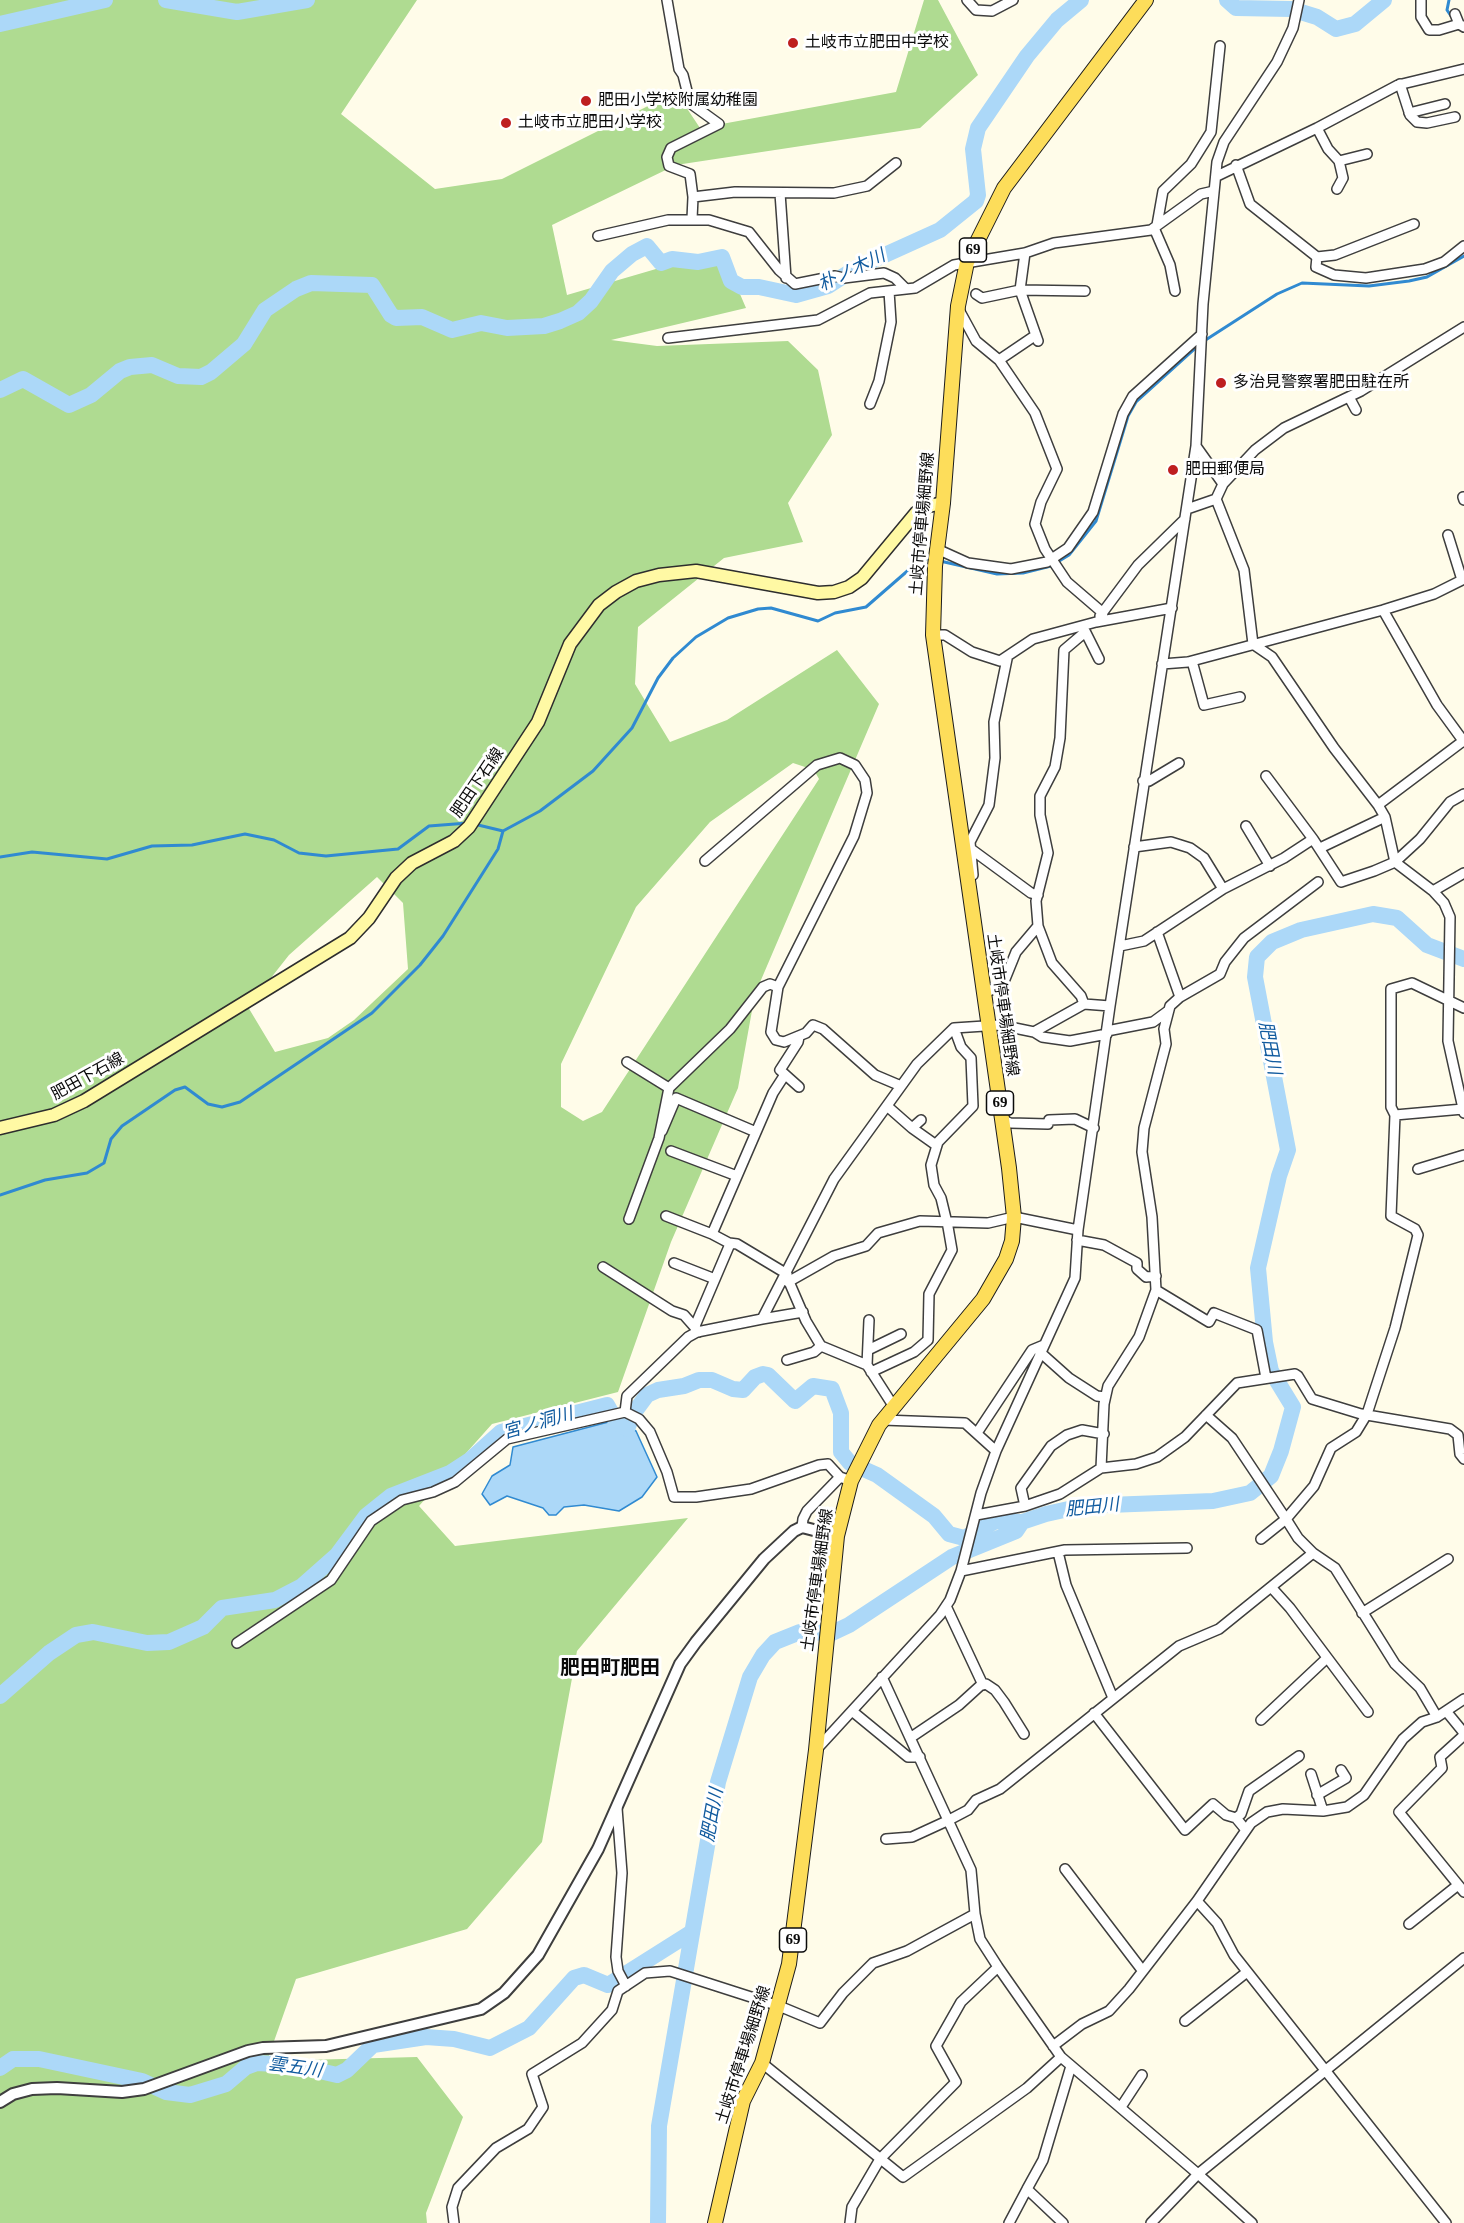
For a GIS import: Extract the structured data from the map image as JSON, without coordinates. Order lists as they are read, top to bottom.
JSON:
{
  "streets": {
    "main road": ["69", "土岐市停車場細野線", "肥田下石線"]
  },
  "crossings": [
    ["土岐市停車場細野線", "肥田下石線"]
  ],
  "districts": ["肥田町肥田"],
  "water": [
    "朴ノ木川",
    "肥田川",
    "宮ノ洞川",
    "雲五川"
  ],
  "places": [
    "土岐市立肥田中学校",
    "肥田小学校附属幼稚園",
    "土岐市立肥田小学校",
    "多治見警察署肥田駐在所",
    "肥田郵便局"
  ]
}
